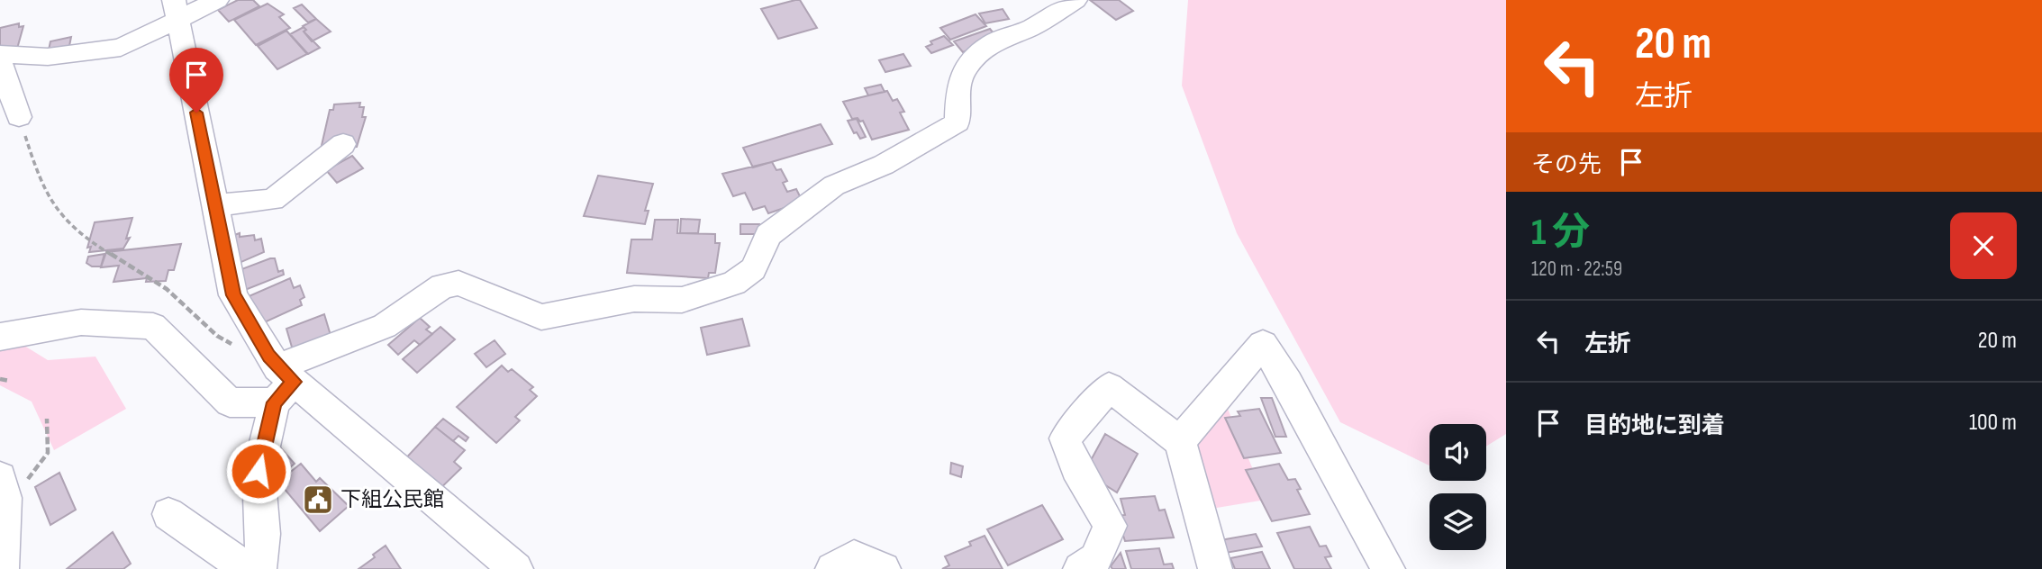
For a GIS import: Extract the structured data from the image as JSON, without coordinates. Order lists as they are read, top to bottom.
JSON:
{
  "places": {
    "public building": ["下組公民館"]
  },
  "page": {
    "turn": ["20 m", "左折"],
    "then": "その先",
    "heading": ["1 分", "120 m · 22:59"],
    "list": [
      {
        "name": "左折",
        "value": "20 m"
      },
      {
        "name": "目的地に到着",
        "value": "100 m"
      }
    ]
  }
}
